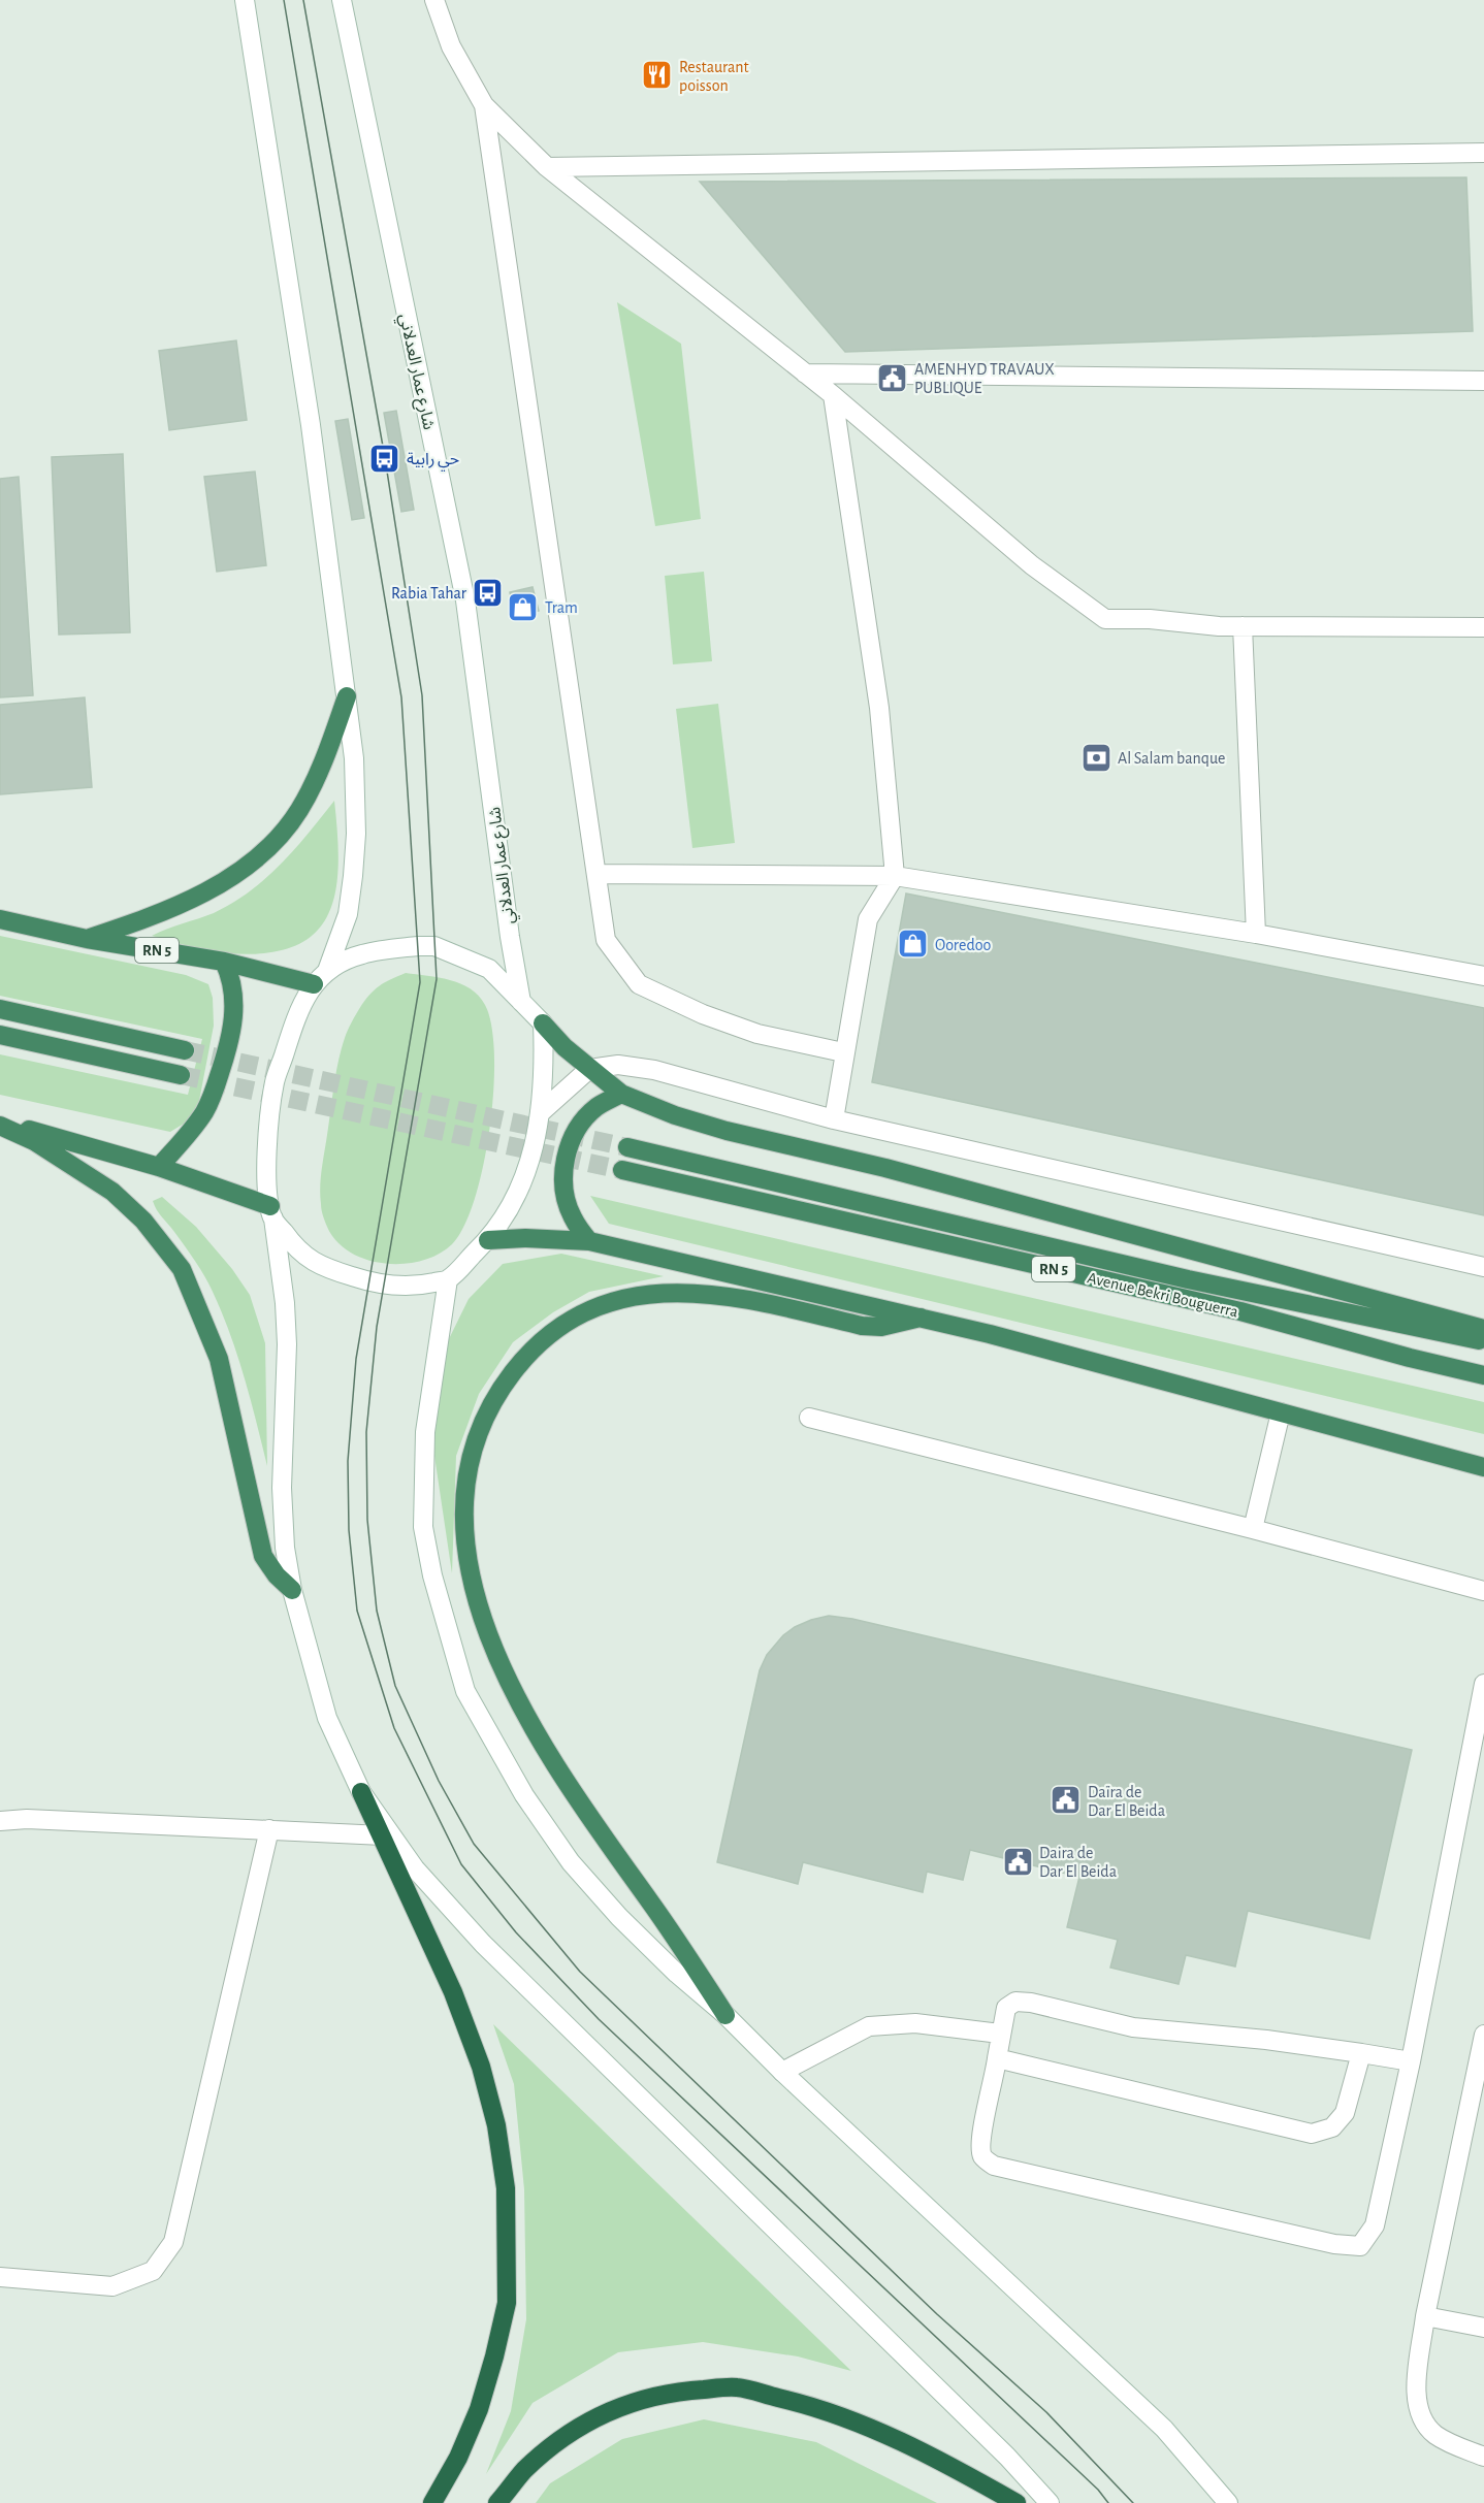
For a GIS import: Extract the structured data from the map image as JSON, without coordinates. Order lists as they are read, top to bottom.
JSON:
{
  "streets": {
    "highway": ["RN 5", "Avenue Bekri Bouguerra"],
    "street": ["شارع عمار العدلاني"]
  },
  "places": {
    "restaurant": ["Restaurant poisson"],
    "public building": ["AMENHYD TRAVAUX PUBLIQUE", "Daïra de Dar El Beida", "Daira de Dar El Beida"],
    "bus stop": ["حي رابية", "Rabia Tahar"],
    "shop": ["Tram", "Ooredoo"],
    "bank": ["Al Salam banque"]
  }
}
